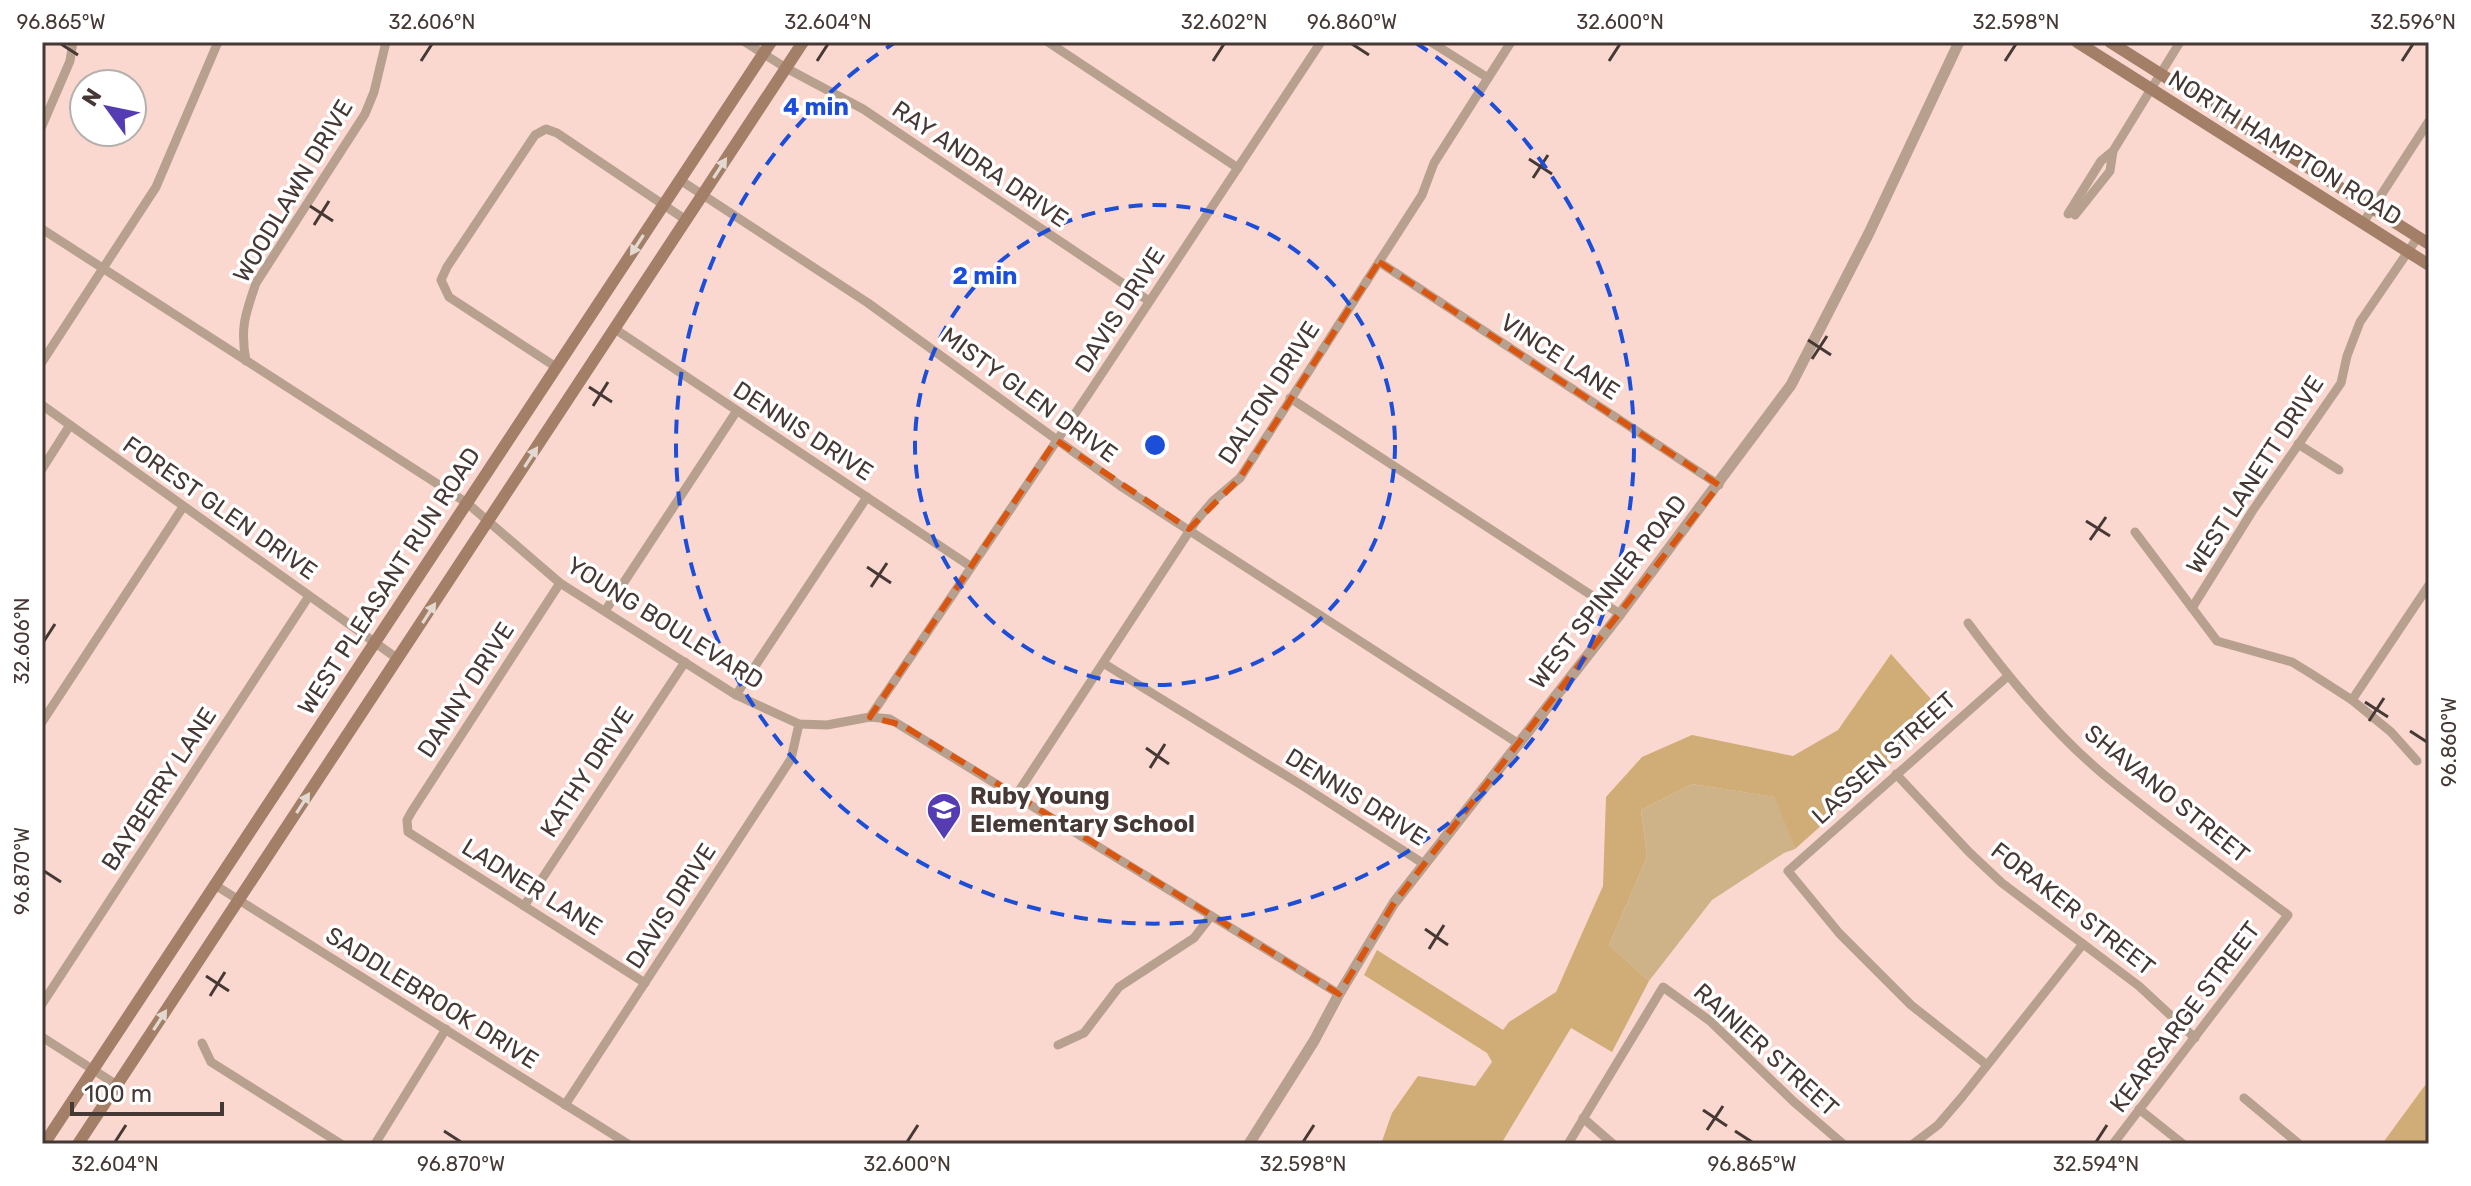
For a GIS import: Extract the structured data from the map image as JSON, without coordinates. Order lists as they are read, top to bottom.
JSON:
{
  "streets": {
    "main road": ["NORTH HAMPTON ROAD", "WEST PLEASANT RUN ROAD"],
    "street": [
      "RAY ANDRA DRIVE",
      "WOODLAWN DRIVE",
      "DAVIS DRIVE",
      "VINCE LANE",
      "DALTON DRIVE",
      "MISTY GLEN DRIVE",
      "DENNIS DRIVE",
      "WEST LANETT DRIVE",
      "FOREST GLEN DRIVE",
      "WEST SPINNER ROAD",
      "YOUNG BOULEVARD",
      "DANNY DRIVE",
      "LASSEN STREET",
      "KATHY DRIVE",
      "BAYBERRY LANE",
      "SHAVANO STREET",
      "LADNER LANE",
      "FORAKER STREET",
      "SADDLEBROOK DRIVE",
      "KEARSARGE STREET",
      "RAINIER STREET"
    ]
  },
  "crossings": [
    ["NORTH HAMPTON ROAD", "WEST LANETT DRIVE"],
    ["RAY ANDRA DRIVE", "DAVIS DRIVE"],
    ["RAY ANDRA DRIVE", "WEST PLEASANT RUN ROAD"],
    ["WOODLAWN DRIVE", "YOUNG BOULEVARD"],
    ["DAVIS DRIVE", "MISTY GLEN DRIVE"],
    ["DAVIS DRIVE", "DENNIS DRIVE"],
    ["DAVIS DRIVE", "YOUNG BOULEVARD"],
    ["DAVIS DRIVE", "LADNER LANE"],
    ["DAVIS DRIVE", "SADDLEBROOK DRIVE"],
    ["VINCE LANE", "DALTON DRIVE"],
    ["VINCE LANE", "WEST SPINNER ROAD"],
    ["DALTON DRIVE", "MISTY GLEN DRIVE"],
    ["DALTON DRIVE", "DENNIS DRIVE"],
    ["DALTON DRIVE", "YOUNG BOULEVARD"],
    ["MISTY GLEN DRIVE", "WEST PLEASANT RUN ROAD"],
    ["MISTY GLEN DRIVE", "WEST SPINNER ROAD"],
    ["DENNIS DRIVE", "WEST PLEASANT RUN ROAD"],
    ["DENNIS DRIVE", "WEST SPINNER ROAD"],
    ["FOREST GLEN DRIVE", "WEST PLEASANT RUN ROAD"],
    ["FOREST GLEN DRIVE", "BAYBERRY LANE"],
    ["WEST PLEASANT RUN ROAD", "YOUNG BOULEVARD"],
    ["WEST PLEASANT RUN ROAD", "SADDLEBROOK DRIVE"],
    ["WEST SPINNER ROAD", "YOUNG BOULEVARD"],
    ["YOUNG BOULEVARD", "DANNY DRIVE"],
    ["YOUNG BOULEVARD", "KATHY DRIVE"],
    ["DANNY DRIVE", "LADNER LANE"],
    ["LASSEN STREET", "SHAVANO STREET"],
    ["LASSEN STREET", "FORAKER STREET"],
    ["KATHY DRIVE", "LADNER LANE"],
    ["SHAVANO STREET", "KEARSARGE STREET"],
    ["FORAKER STREET", "KEARSARGE STREET"]
  ],
  "places": {
    "school or university": ["Ruby Young Elementary School"]
  },
  "scale_bar": "100 m",
  "north": "top left",
  "coordinates": [
    "96.865°W",
    "32.606°N",
    "32.604°N",
    "32.602°N",
    "96.860°W",
    "32.600°N",
    "32.598°N",
    "32.596°N",
    "96.870°W",
    "32.594°N"
  ],
  "rings": ["4 min", "2 min"]
}
